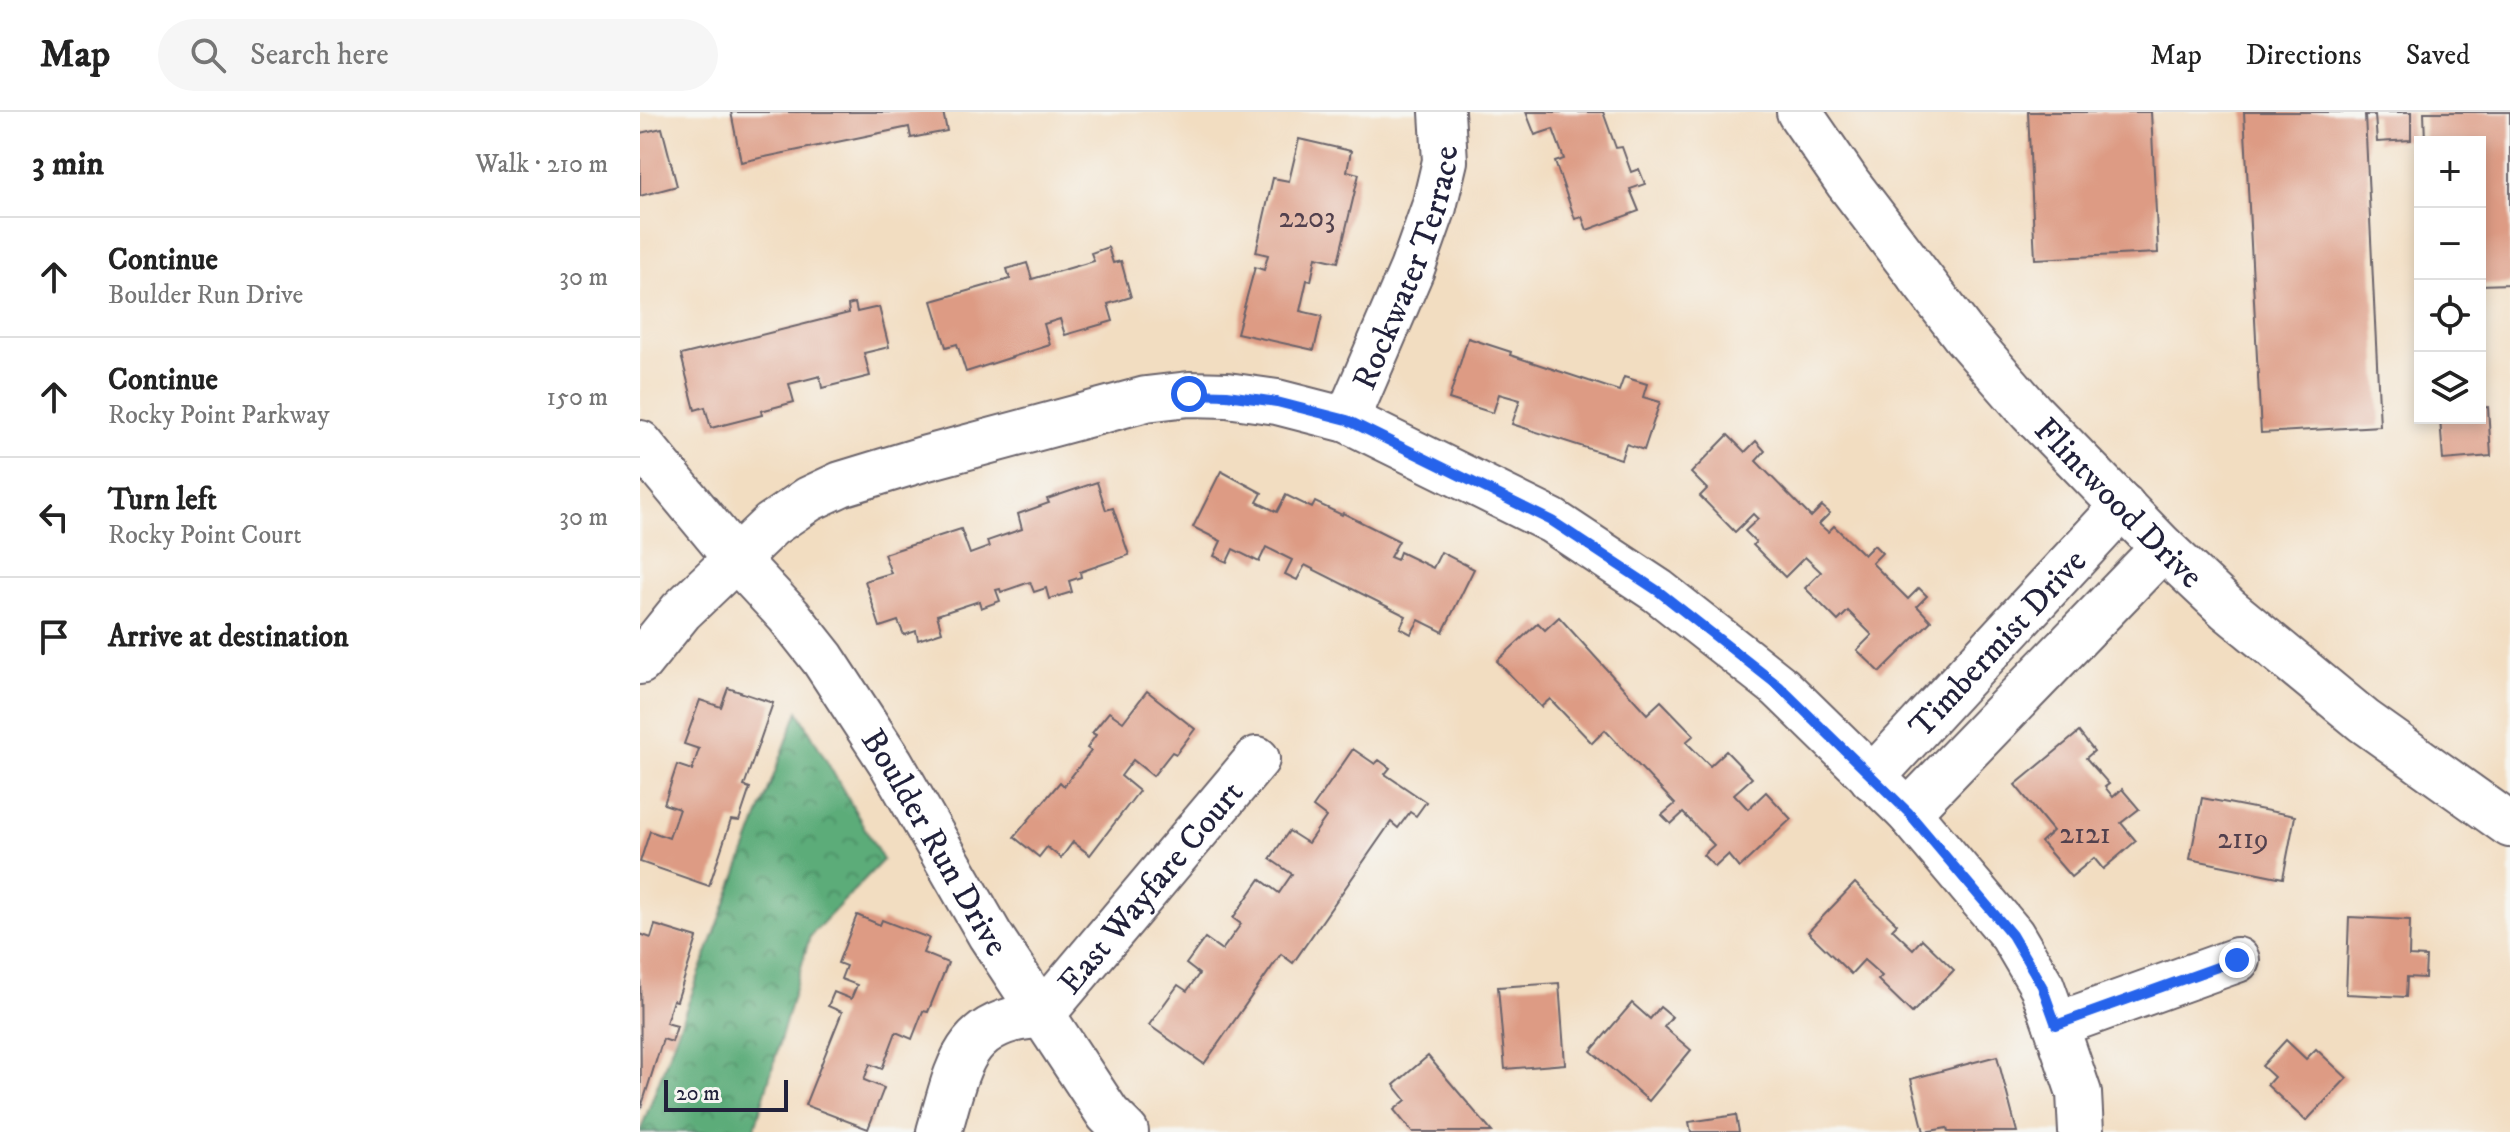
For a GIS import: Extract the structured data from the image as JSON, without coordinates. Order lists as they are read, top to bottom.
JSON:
{
  "streets": {
    "street": [
      "Rockwater Terrace",
      "Flintwood Drive",
      "Timbermist Drive",
      "Boulder Run Drive",
      "East Wayfare Court"
    ]
  },
  "crossings": [
    ["Flintwood Drive", "Timbermist Drive"],
    ["Boulder Run Drive", "East Wayfare Court"]
  ],
  "house_numbers": ["2203", "2121", "2119"],
  "scale_bar": "20 m",
  "page": {
    "header": "Map",
    "search": "Search here",
    "nav": ["Map", "Directions", "Saved"],
    "heading": ["3 min", "Walk · 210 m"],
    "map_buttons": ["+", "−"],
    "list": [
      ["Continue", "Boulder Run Drive", "30 m"],
      ["Continue", "Rocky Point Parkway", "150 m"],
      ["Turn left", "Rocky Point Court", "30 m"],
      "Arrive at destination"
    ],
    "scale": "20 m"
  }
}
